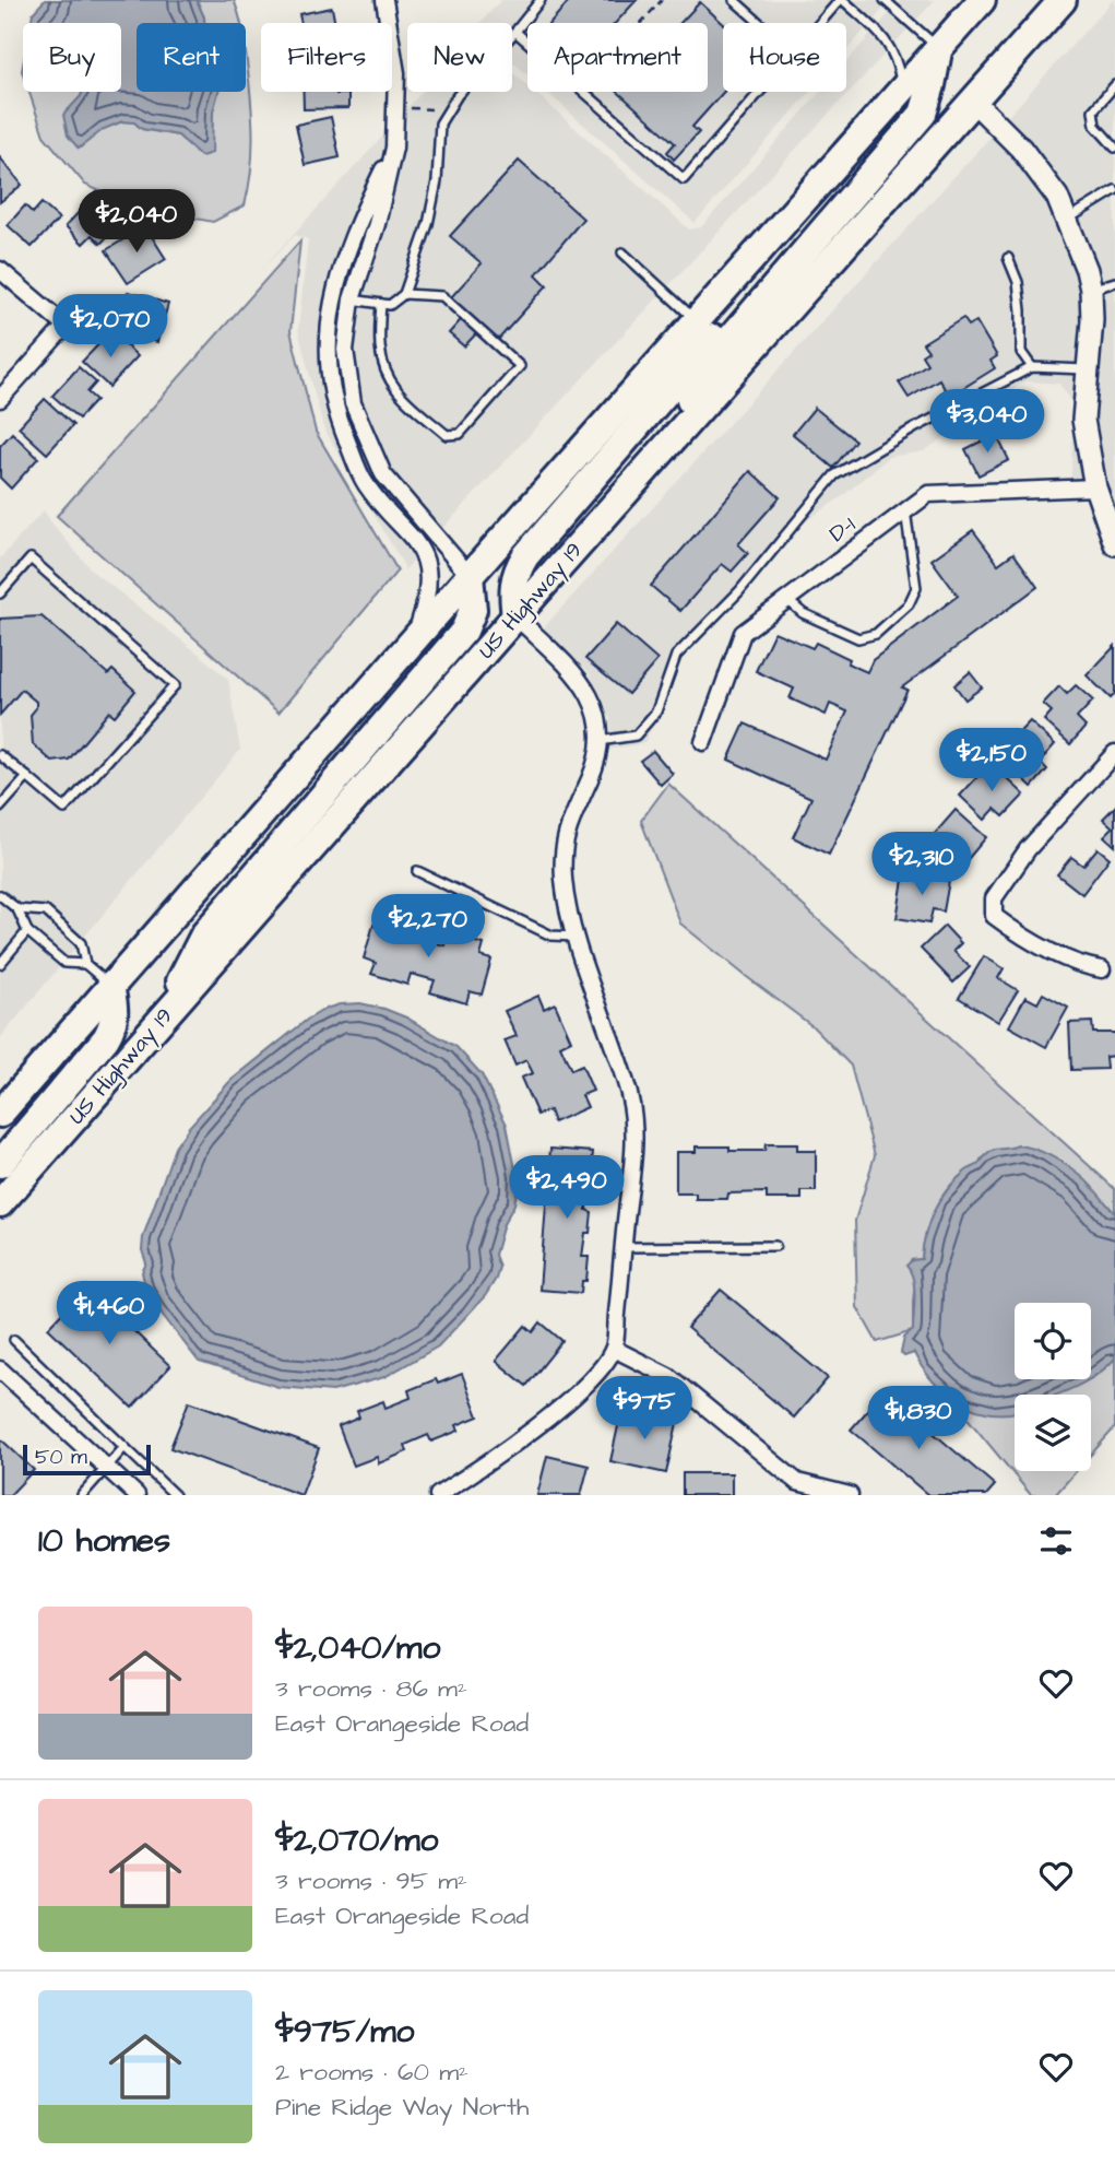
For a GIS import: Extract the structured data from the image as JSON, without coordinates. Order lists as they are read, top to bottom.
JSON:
{
  "streets": {
    "highway": ["US Highway 19"],
    "street": ["D-1"]
  },
  "scale_bar": "50 m",
  "page": {
    "chip": [
      "Buy",
      "Rent",
      "Filters",
      "New",
      "Apartment",
      "House"
    ],
    "price": [
      "$2,040",
      "$2,070",
      "$3,040",
      "$2,150",
      "$2,310",
      "$2,270",
      "$2,490",
      "$1,460",
      "$975",
      "$1,830"
    ],
    "scale": "50 m",
    "heading": "10 homes",
    "list": [
      {
        "name": "$2,040/mo",
        "note": "3 rooms · 86 m² · East Orangeside Road"
      },
      {
        "name": "$2,070/mo",
        "note": "3 rooms · 95 m² · East Orangeside Road"
      },
      {
        "name": "$975/mo",
        "note": "2 rooms · 60 m² · Pine Ridge Way North"
      }
    ]
  }
}
